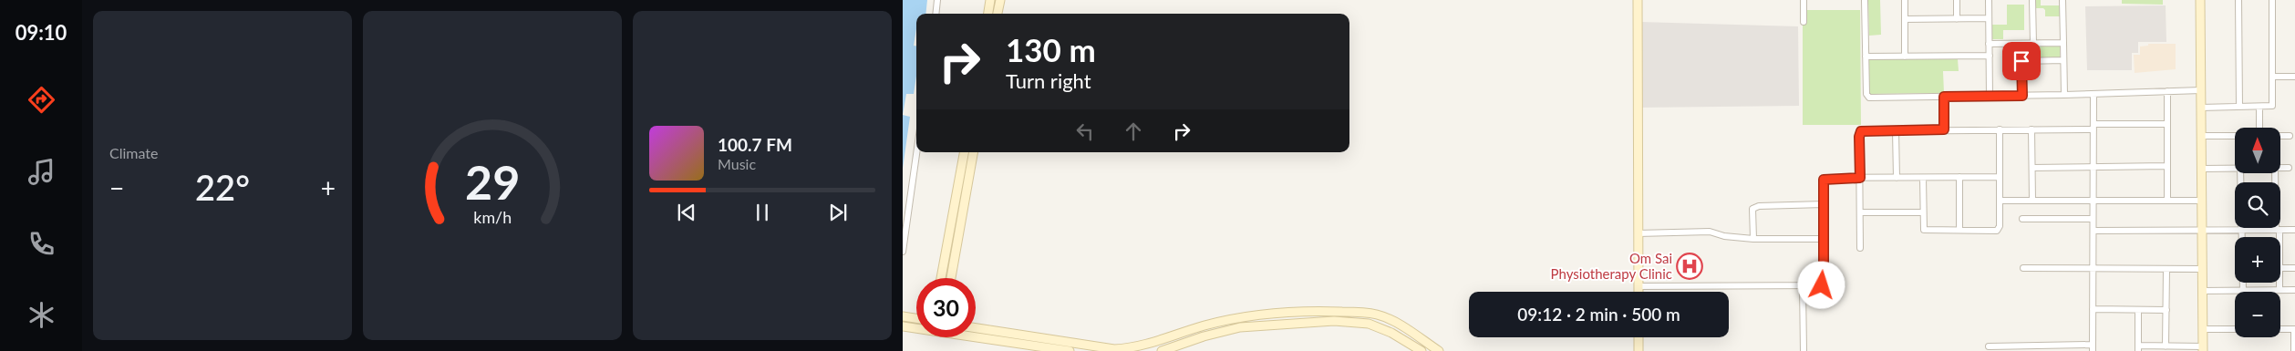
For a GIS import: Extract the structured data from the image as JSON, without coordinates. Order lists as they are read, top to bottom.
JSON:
{
  "places": {
    "hospital": ["Om Sai Physiotherapy Clinic"]
  },
  "north": "top",
  "page": {
    "tabs": "09:10",
    "tile": "Climate",
    "turn": ["130 m", "Turn right"],
    "song": ["100.7 FM", "Music"],
    "map_buttons": ["+", "−"],
    "heat": ["−", "22°", "+"],
    "limit": "30",
    "trip": "09:12 · 2 min · 500 m",
    "gauge": ["29", "km/h"]
  }
}
